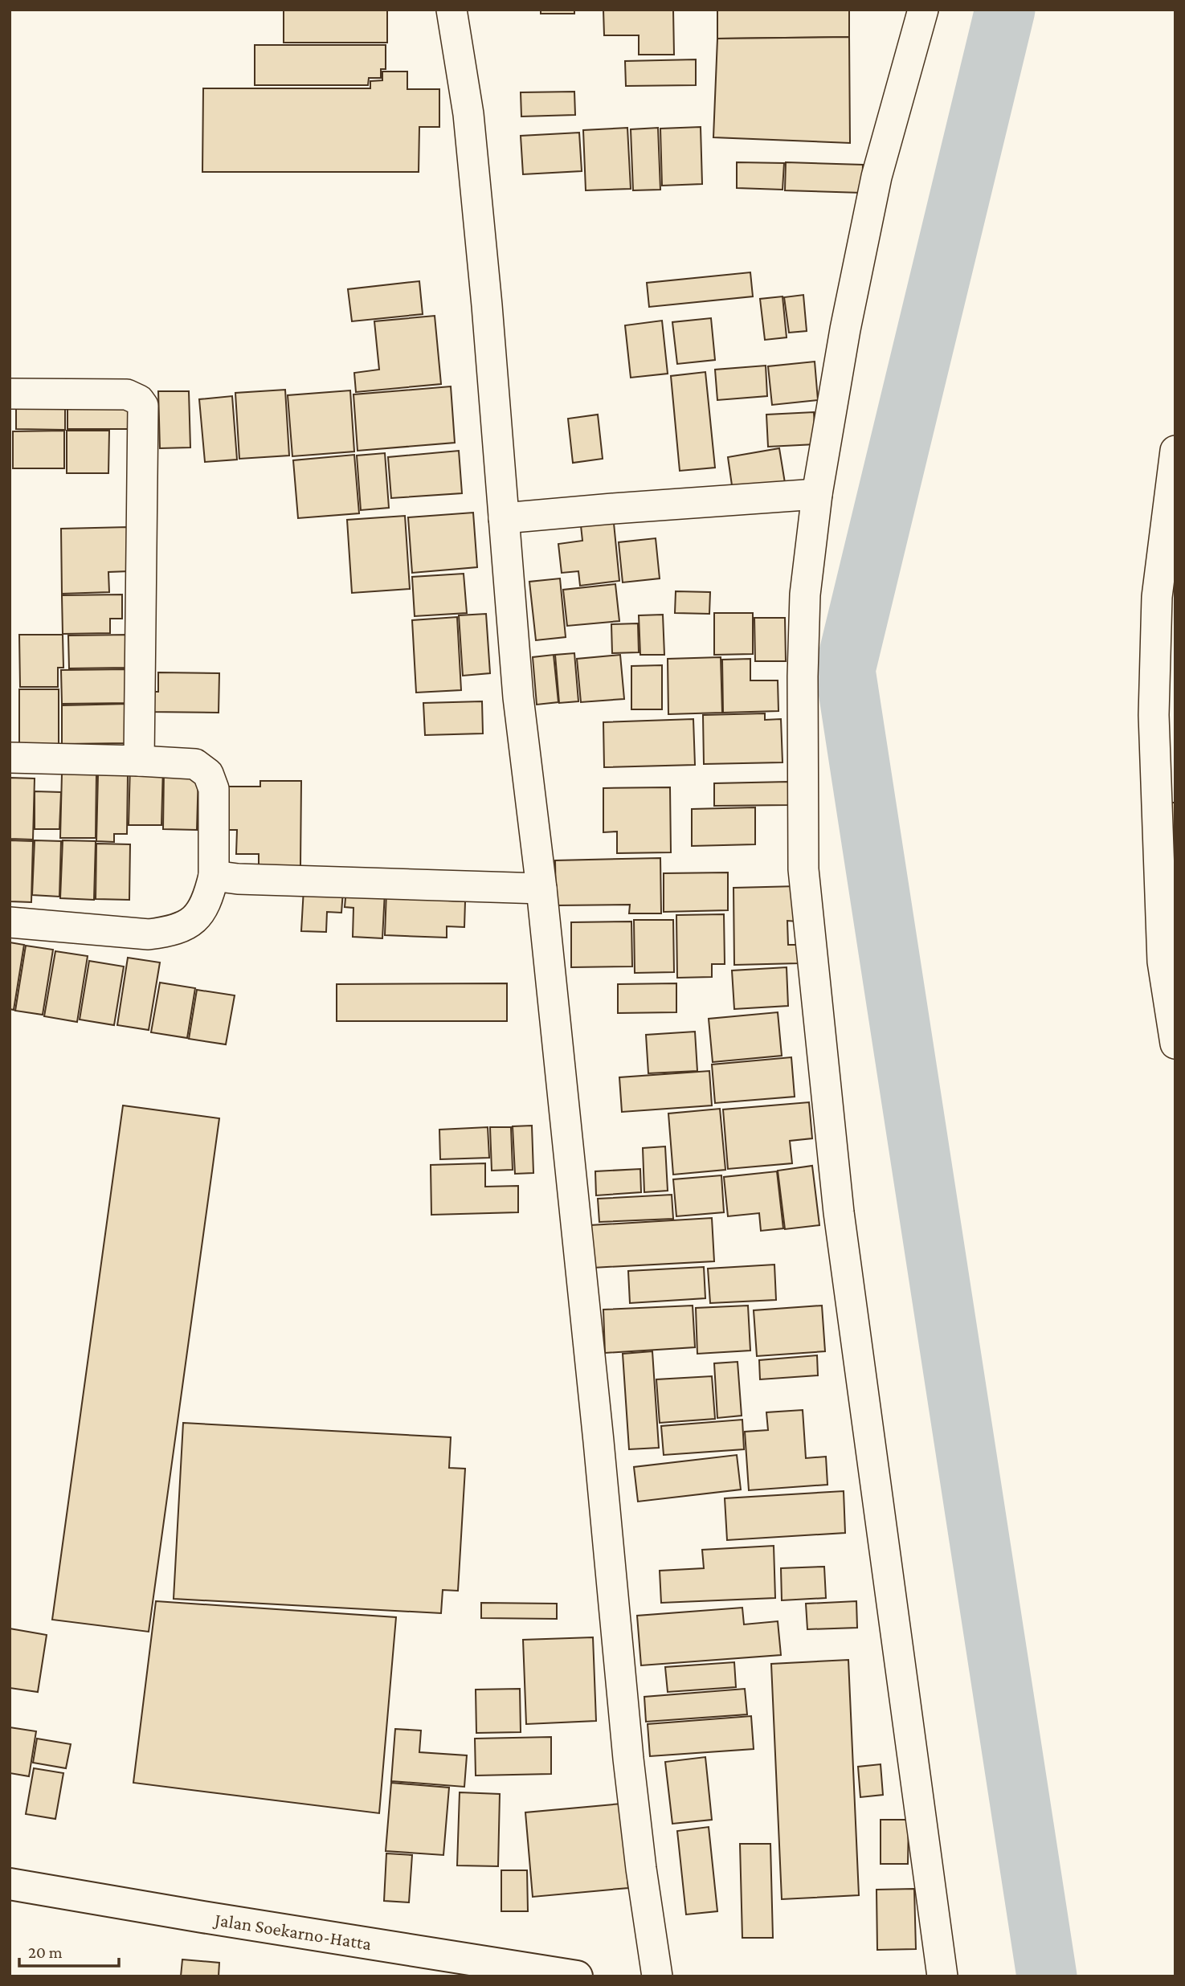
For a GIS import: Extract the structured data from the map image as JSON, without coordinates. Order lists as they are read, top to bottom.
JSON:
{
  "streets": {
    "highway": ["Jalan Soekarno-Hatta"]
  },
  "scale_bar": "20 m"
}
